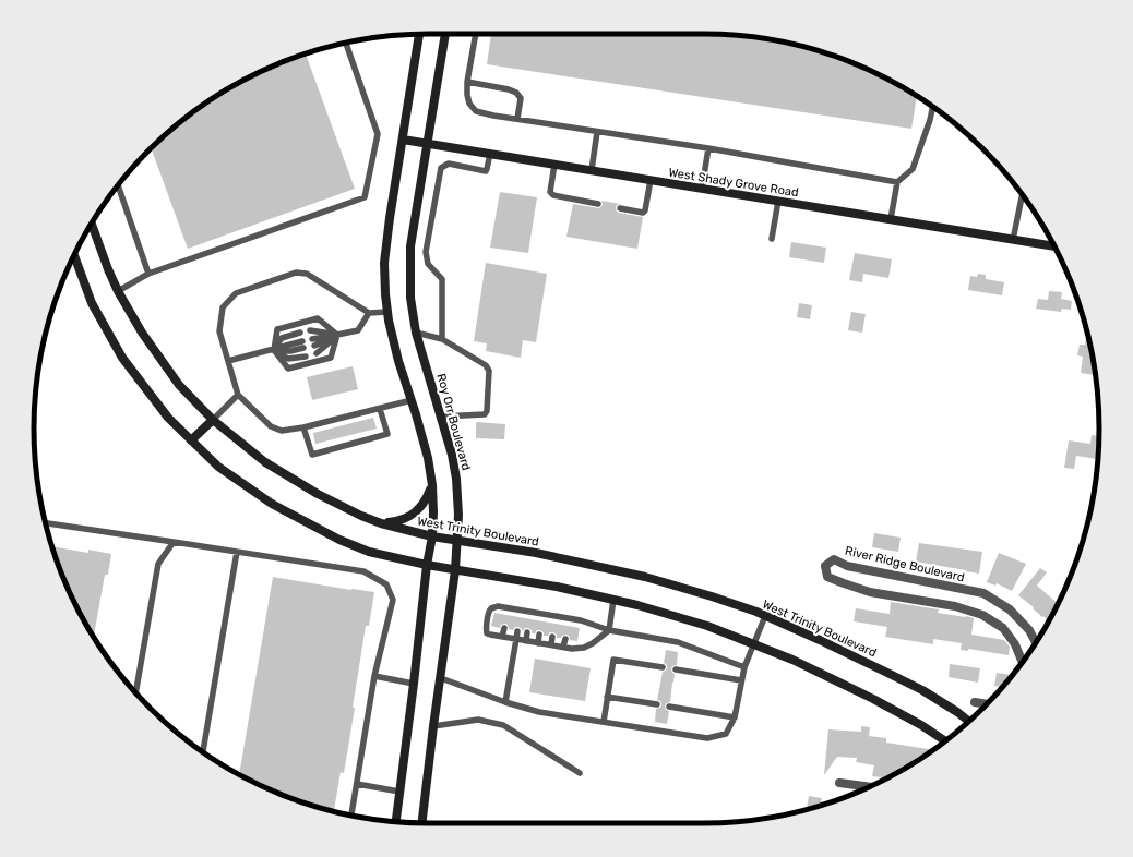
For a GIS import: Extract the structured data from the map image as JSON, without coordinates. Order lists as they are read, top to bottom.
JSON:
{
  "streets": {
    "main road": ["West Shady Grove Road", "Roy Orr Boulevard", "West Trinity Boulevard"],
    "street": ["River Ridge Boulevard"]
  },
  "crossings": [
    ["West Shady Grove Road", "Roy Orr Boulevard"],
    ["Roy Orr Boulevard", "West Trinity Boulevard"]
  ]
}
